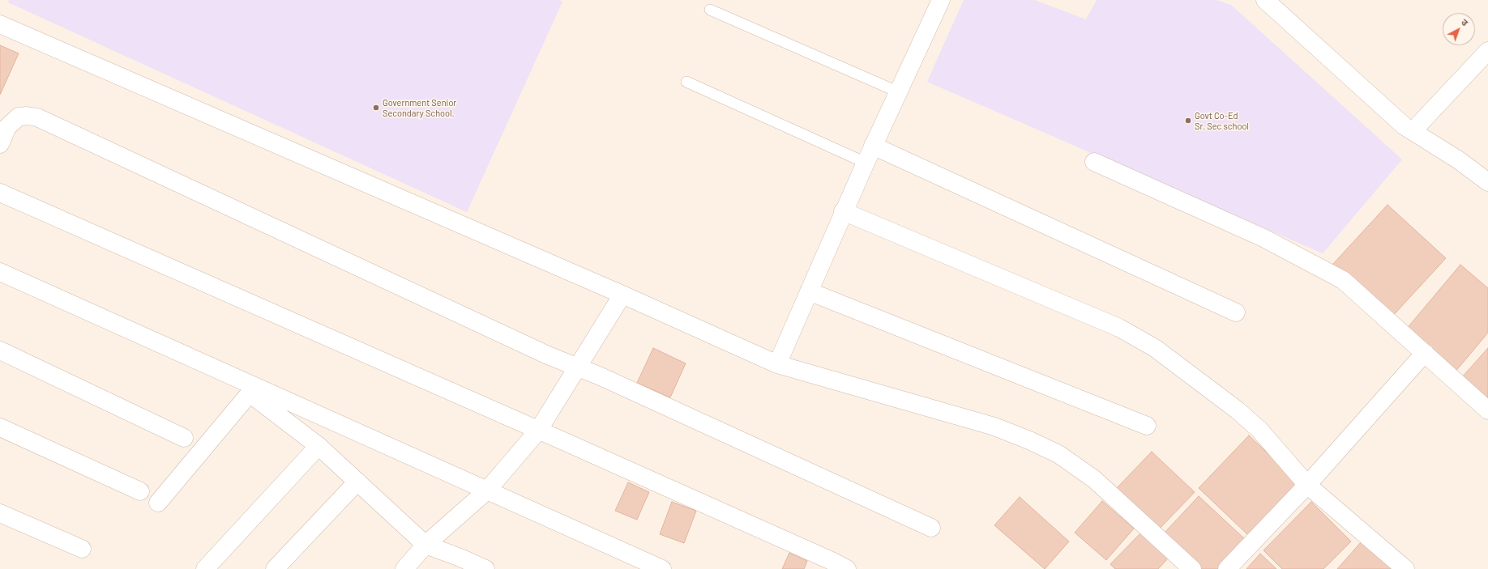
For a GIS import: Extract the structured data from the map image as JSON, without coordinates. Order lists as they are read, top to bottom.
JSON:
{
  "places": ["Government Senior Secondary School.", "Govt Co-Ed Sr. Sec school"],
  "north": "top right"
}
